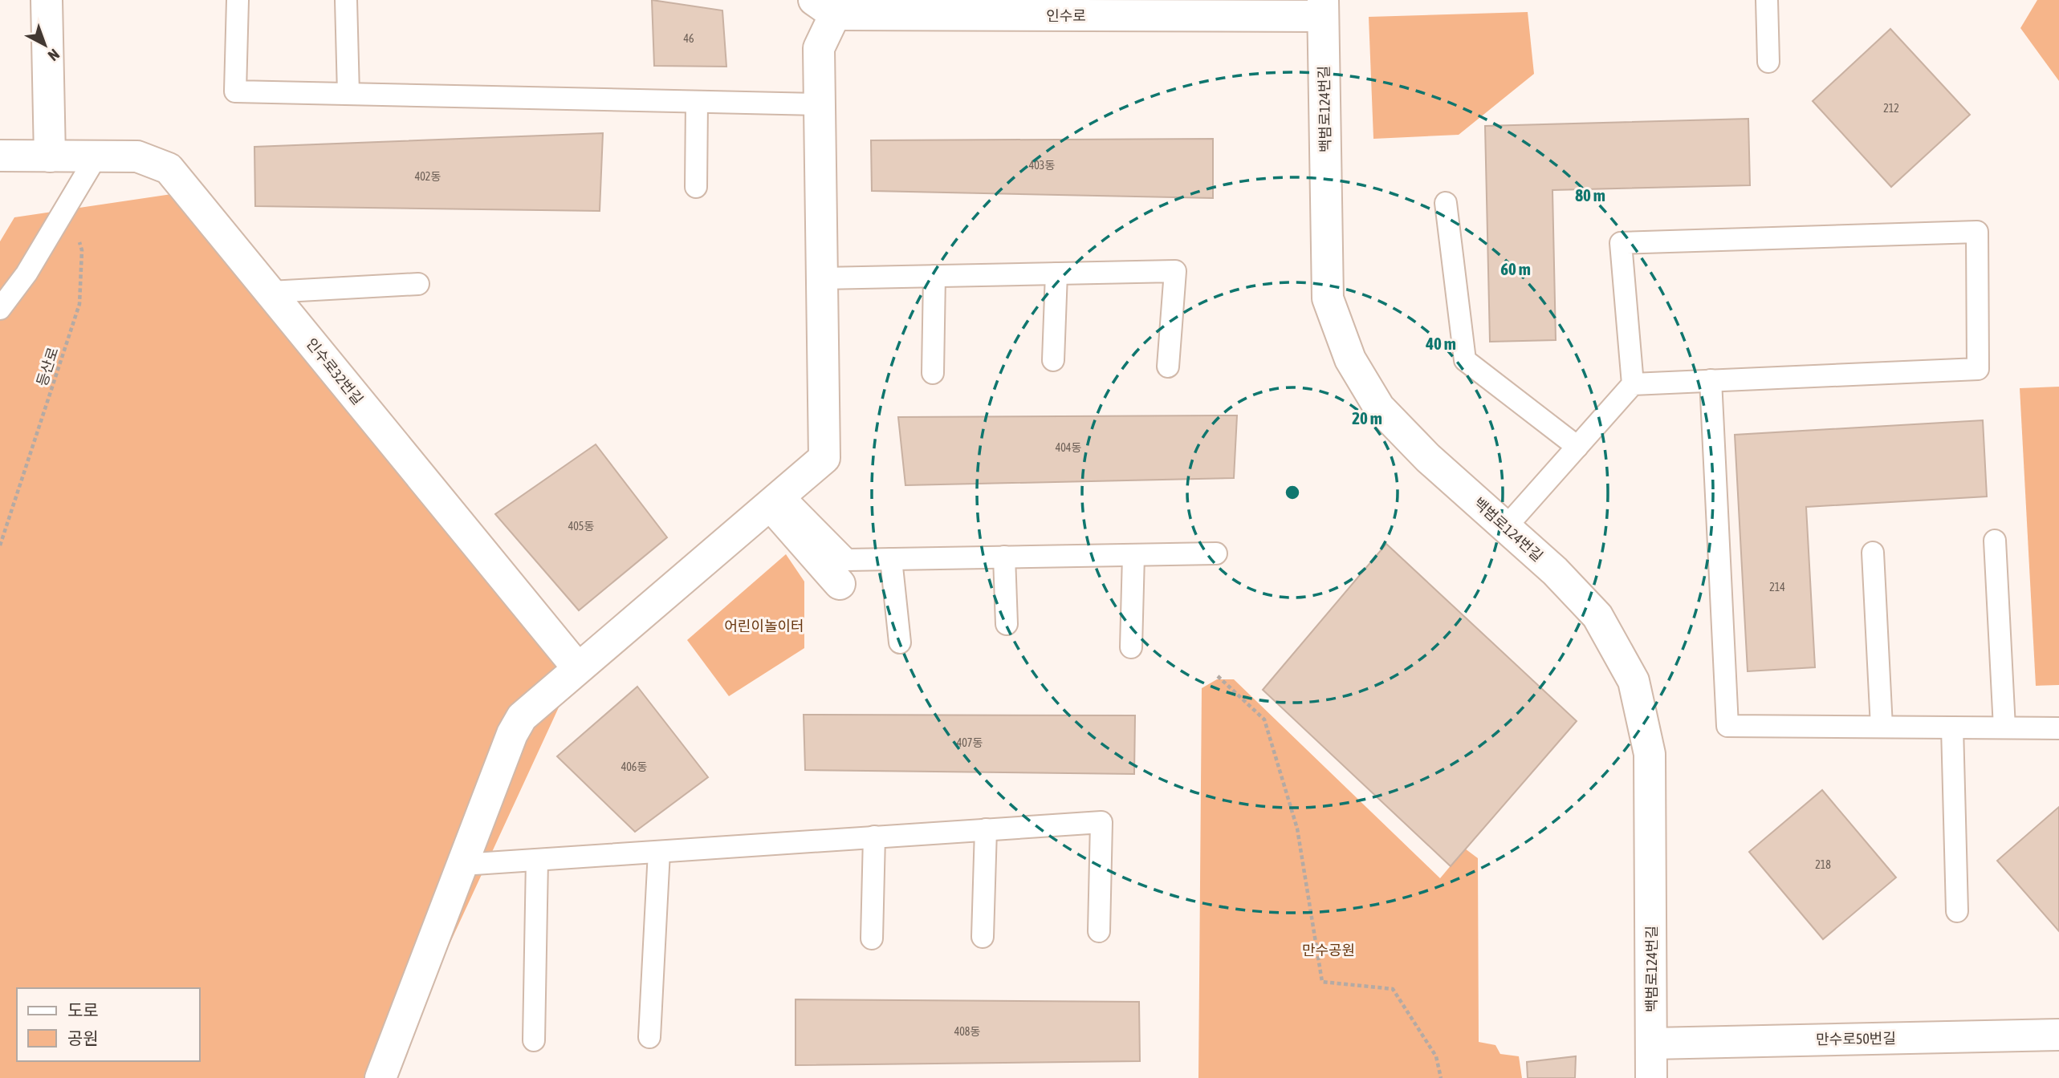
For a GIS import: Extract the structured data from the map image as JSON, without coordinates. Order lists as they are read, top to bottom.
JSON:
{
  "streets": {
    "street": [
      "인수로",
      "백범로124번길",
      "인수로32번길",
      "만수로50번길"
    ],
    "path": ["등산로"]
  },
  "crossings": [
    ["인수로", "백범로124번길"],
    ["백범로124번길", "만수로50번길"]
  ],
  "parks": ["어린이놀이터", "만수공원"],
  "house_numbers": [
    "46",
    "212",
    "403동",
    "402동",
    "404동",
    "405동",
    "214",
    "407동",
    "406동",
    "218",
    "408동"
  ],
  "legend": ["도로", "공원"],
  "north": "bottom right",
  "rings": [
    "80 m",
    "60 m",
    "40 m",
    "20 m"
  ]
}
